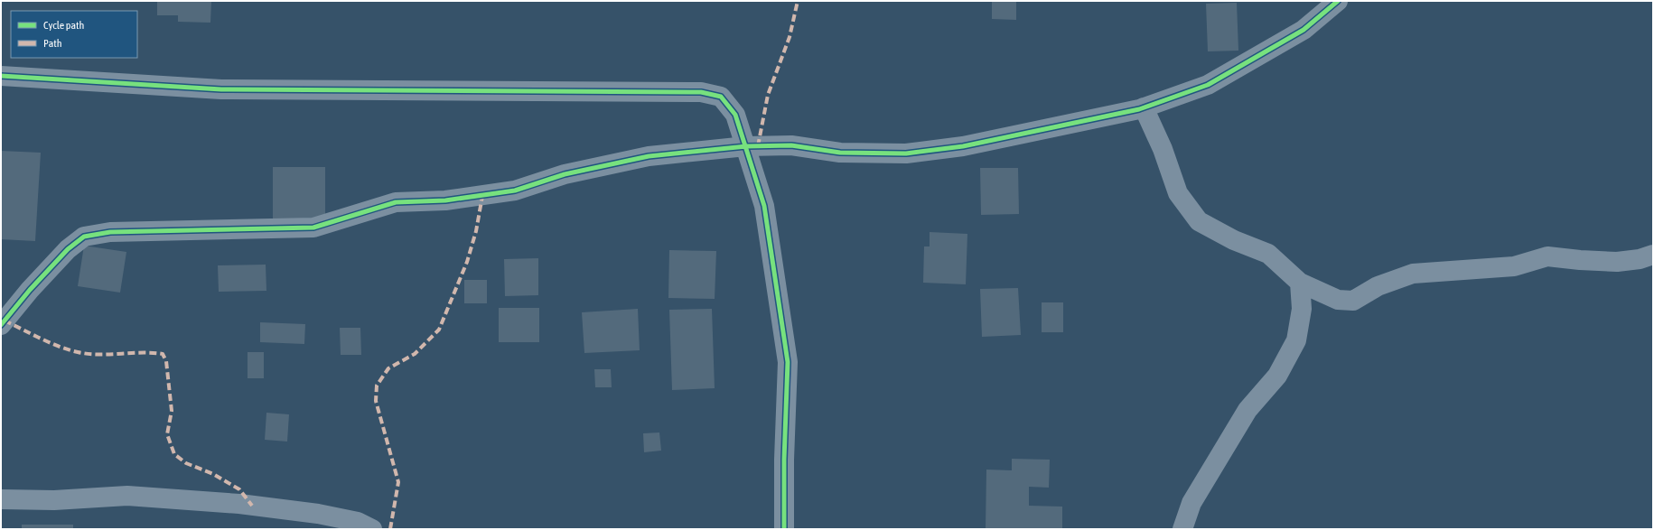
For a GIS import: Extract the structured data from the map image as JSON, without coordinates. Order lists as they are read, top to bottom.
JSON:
{
  "legend": ["Cycle path", "Path"]
}
